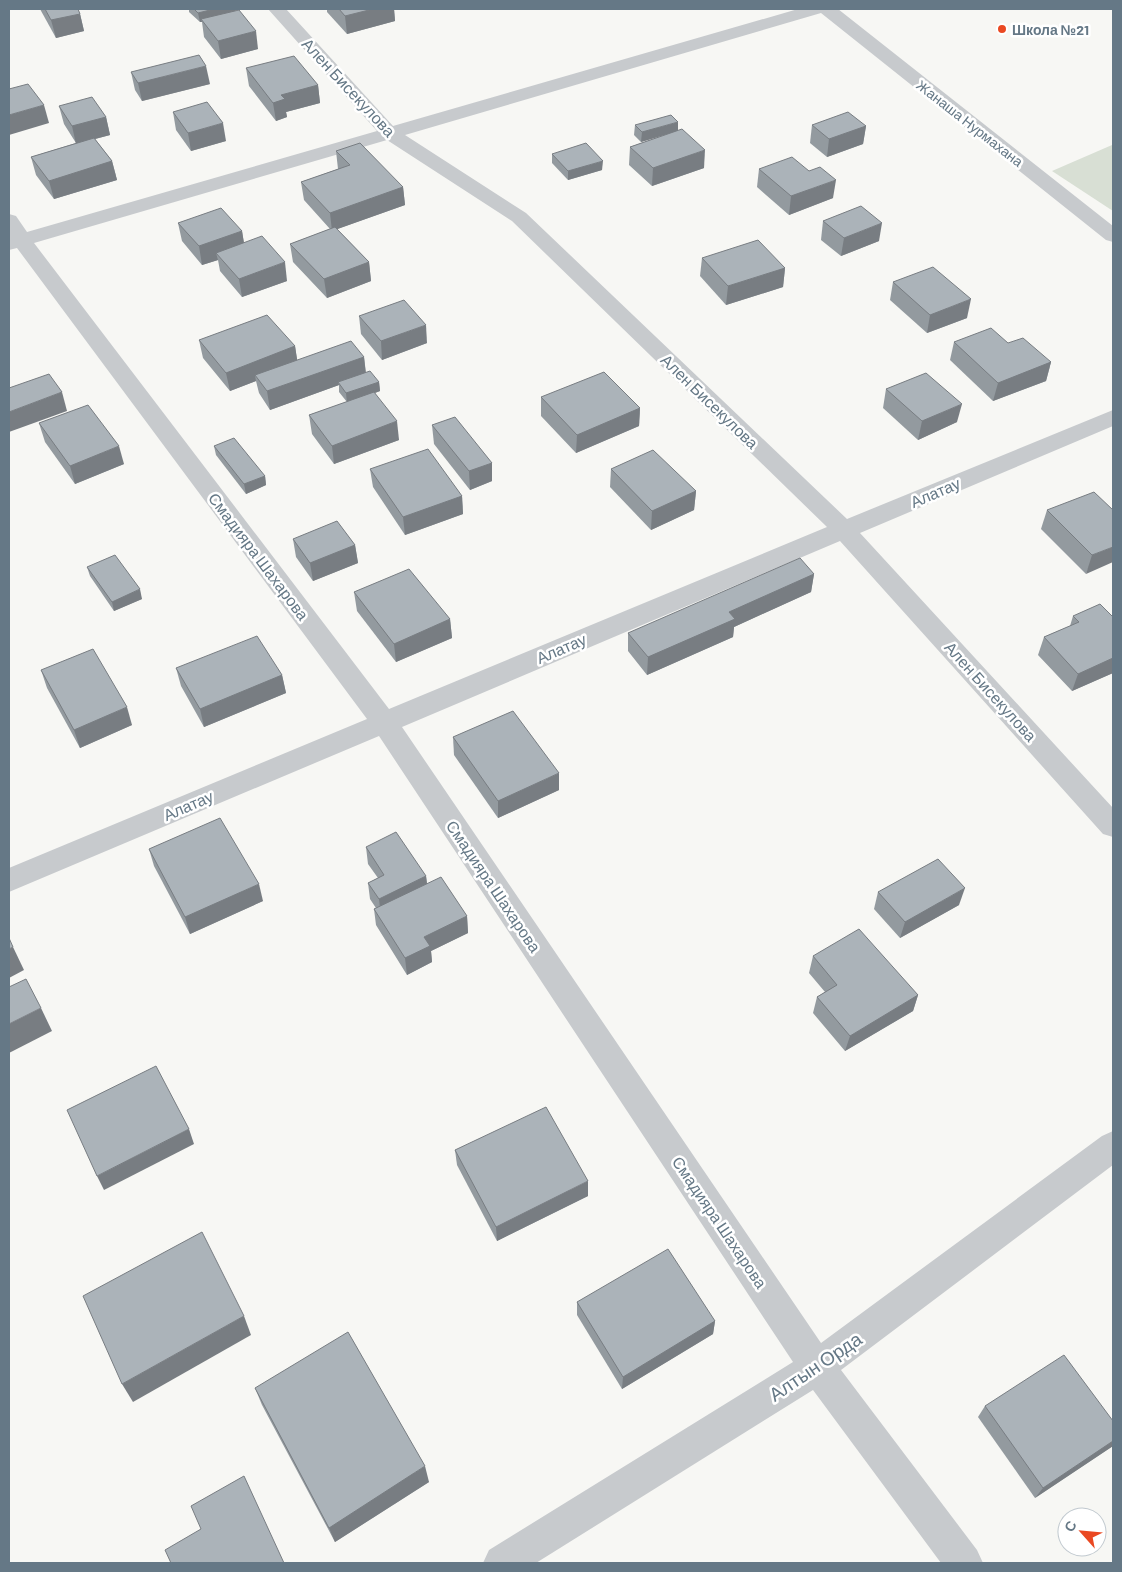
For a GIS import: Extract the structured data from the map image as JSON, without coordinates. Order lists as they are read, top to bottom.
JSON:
{
  "streets": {
    "street": [
      "Ален Бисекулова",
      "Жанаша Нурмахана",
      "Алатау",
      "Смадияра Шахарова",
      "Алтын Орда"
    ]
  },
  "crossings": [
    ["Ален Бисекулова", "Алатау"],
    ["Алатау", "Смадияра Шахарова"],
    ["Смадияра Шахарова", "Алтын Орда"]
  ],
  "places": ["Школа №21"],
  "north": "top left"
}
